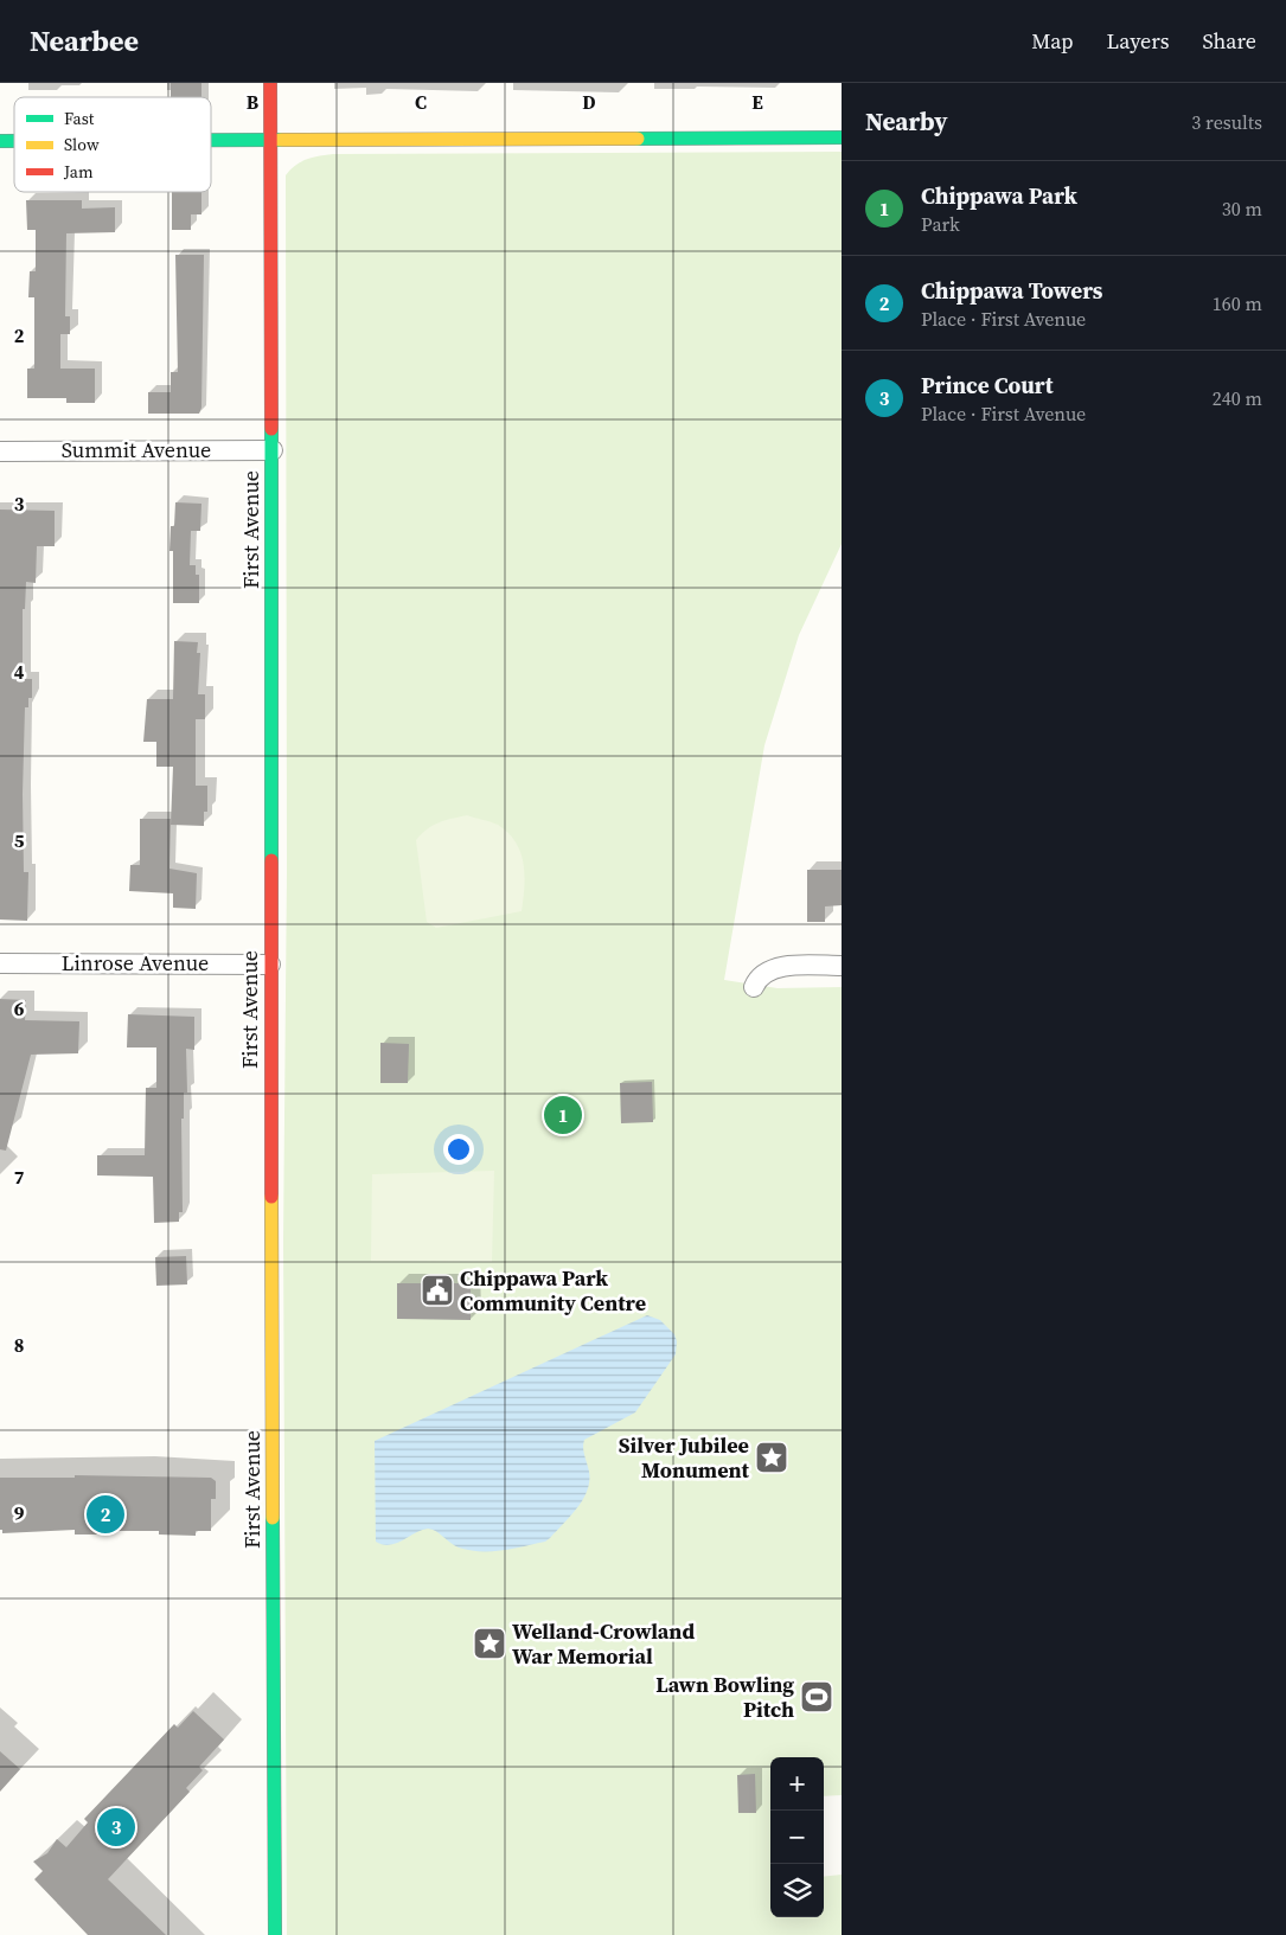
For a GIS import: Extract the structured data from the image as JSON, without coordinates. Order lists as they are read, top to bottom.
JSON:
{
  "streets": {
    "street": ["Summit Avenue", "First Avenue", "Linrose Avenue"]
  },
  "crossings": [
    ["Summit Avenue", "First Avenue"],
    ["First Avenue", "Linrose Avenue"]
  ],
  "places": {
    "public building": ["Chippawa Park Community Centre"],
    "place": ["Silver Jubilee Monument", "Welland-Crowland War Memorial"],
    "sports": ["Lawn Bowling Pitch"]
  },
  "legend": ["Fast", "Slow", "Jam"],
  "page": {
    "header": "Nearbee",
    "nav": ["Map", "Layers", "Share"],
    "heading": ["Nearby", "3 results"],
    "list": [
      {
        "mark": "1",
        "name": "Chippawa Park",
        "note": "Park",
        "value": "30 m"
      },
      {
        "mark": "2",
        "name": "Chippawa Towers",
        "note": "Place · First Avenue",
        "value": "160 m"
      },
      {
        "mark": "3",
        "name": "Prince Court",
        "note": "Place · First Avenue",
        "value": "240 m"
      }
    ],
    "pins": ["1", "2", "3"],
    "map_buttons": ["+", "−"]
  },
  "grid": {
    "columns": [
      "B",
      "C",
      "D",
      "E"
    ],
    "rows": [
      "2",
      "3",
      "4",
      "5",
      "6",
      "7",
      "8",
      "9"
    ]
  }
}
